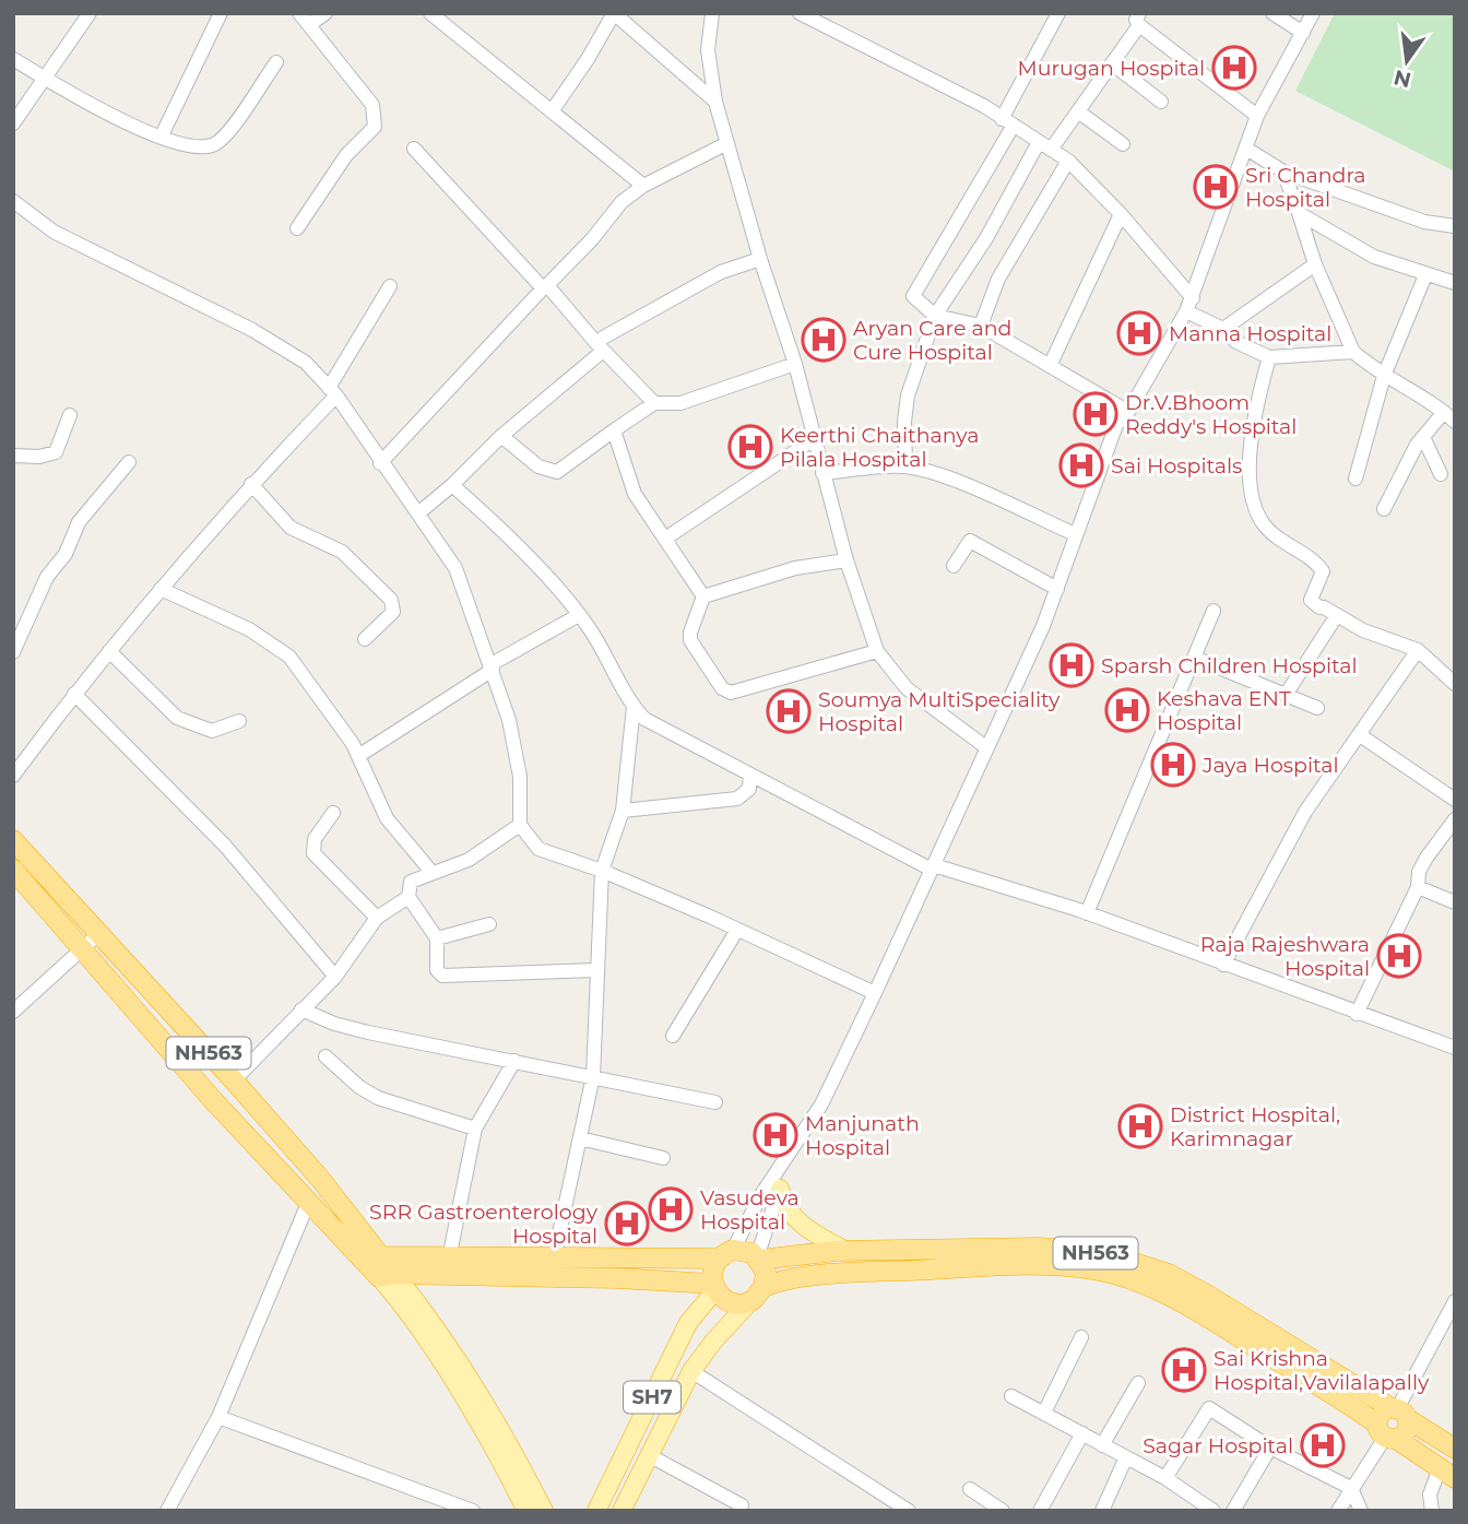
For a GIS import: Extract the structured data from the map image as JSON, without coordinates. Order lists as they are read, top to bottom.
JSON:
{
  "streets": {
    "highway": ["NH563"],
    "main road": ["SH7"]
  },
  "crossings": [
    ["NH563", "SH7"]
  ],
  "places": {
    "hospital": [
      "Murugan Hospital",
      "Sri Chandra Hospital",
      "Manna Hospital",
      "Aryan Care and Cure Hospital",
      "Dr.V.Bhoom Reddy's Hospital",
      "Keerthi Chaithanya Pilala Hospital",
      "Sai Hospitals",
      "Sparsh Children Hospital",
      "Keshava ENT Hospital",
      "Soumya MultiSpeciality Hospital",
      "Jaya Hospital",
      "Raja Rajeshwara Hospital",
      "District Hospital, Karimnagar",
      "Manjunath Hospital",
      "Vasudeva Hospital",
      "SRR Gastroenterology Hospital",
      "Sai Krishna Hospital,Vavilalapally",
      "Sagar Hospital"
    ]
  },
  "north": "bottom"
}
